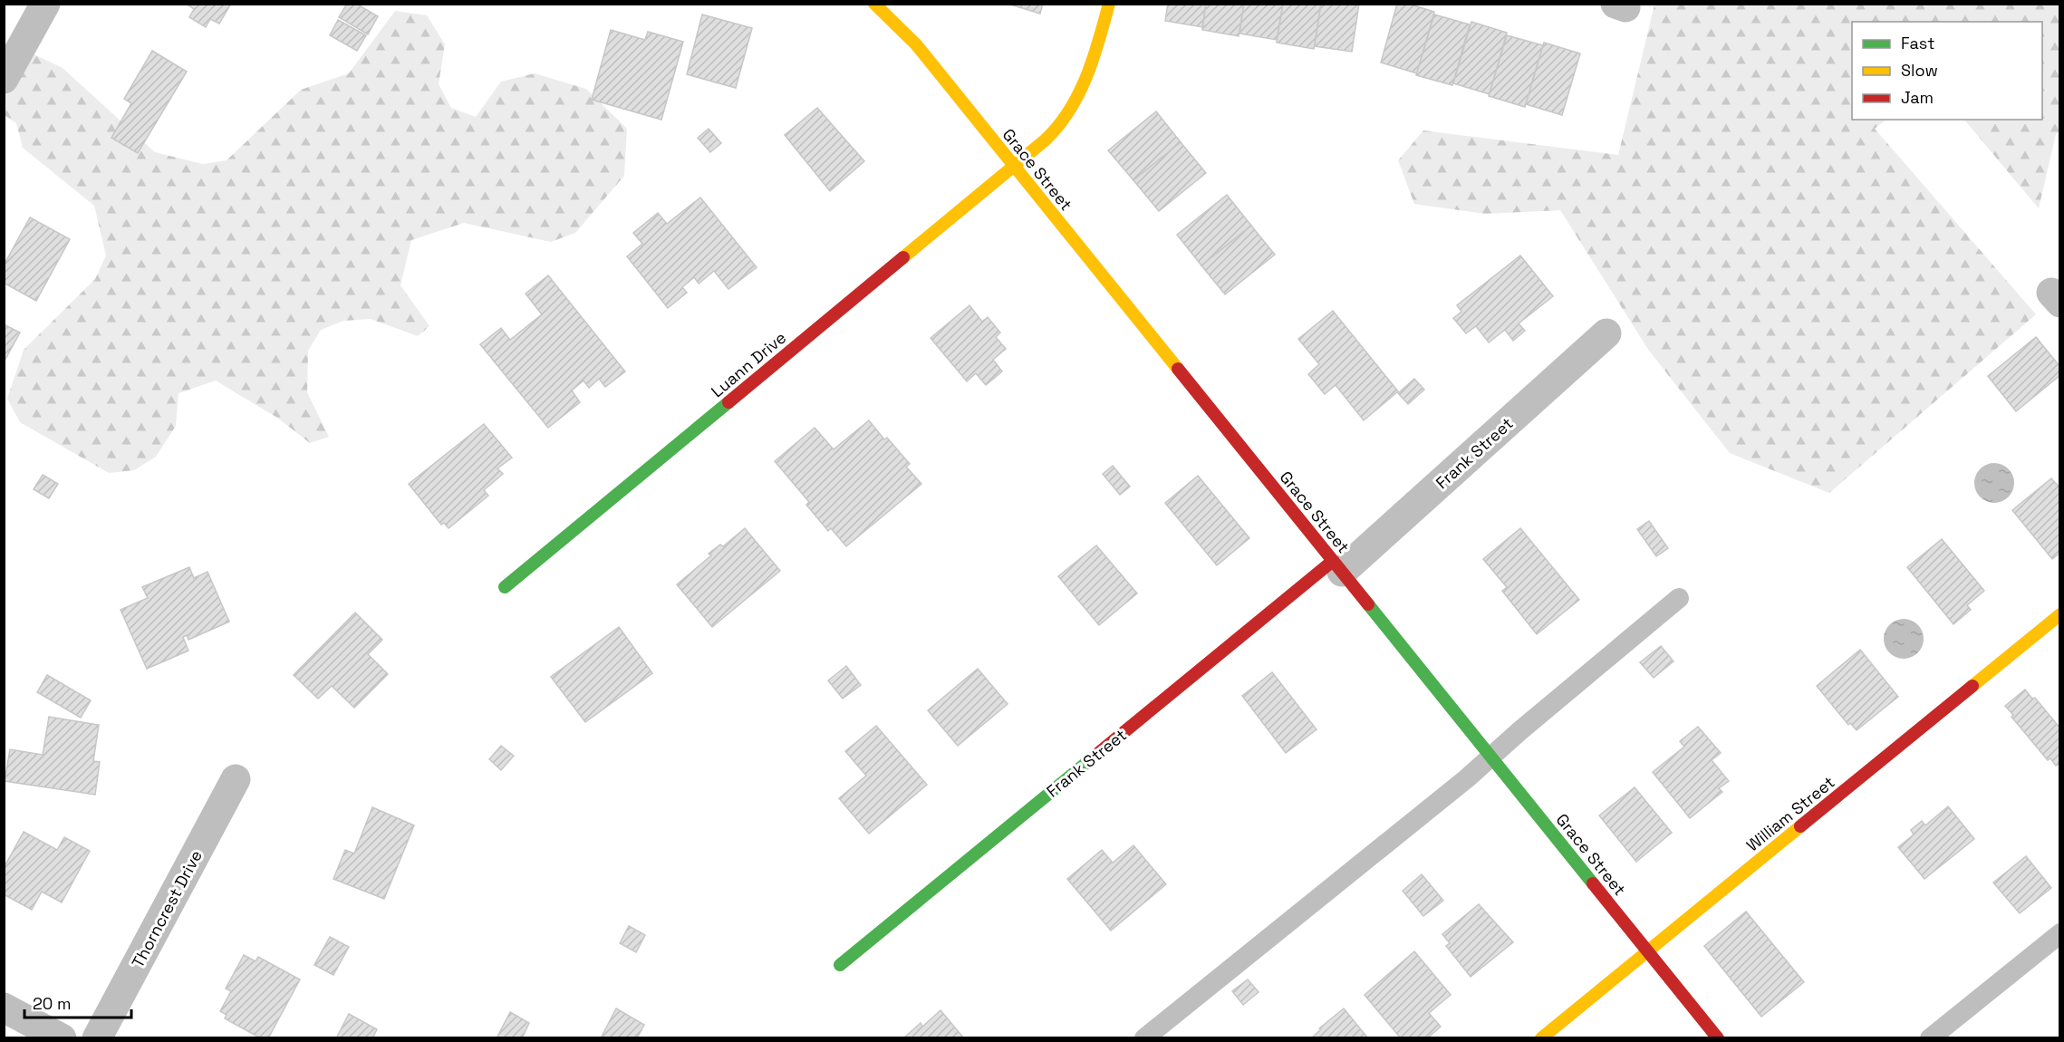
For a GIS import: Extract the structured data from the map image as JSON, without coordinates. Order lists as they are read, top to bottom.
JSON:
{
  "streets": {
    "street": [
      "Grace Street",
      "Luann Drive",
      "Frank Street",
      "William Street",
      "Thorncrest Drive"
    ]
  },
  "crossings": [
    ["Grace Street", "Luann Drive"],
    ["Grace Street", "Frank Street"],
    ["Grace Street", "William Street"]
  ],
  "legend": ["Fast", "Slow", "Jam"],
  "scale_bar": "20 m"
}
